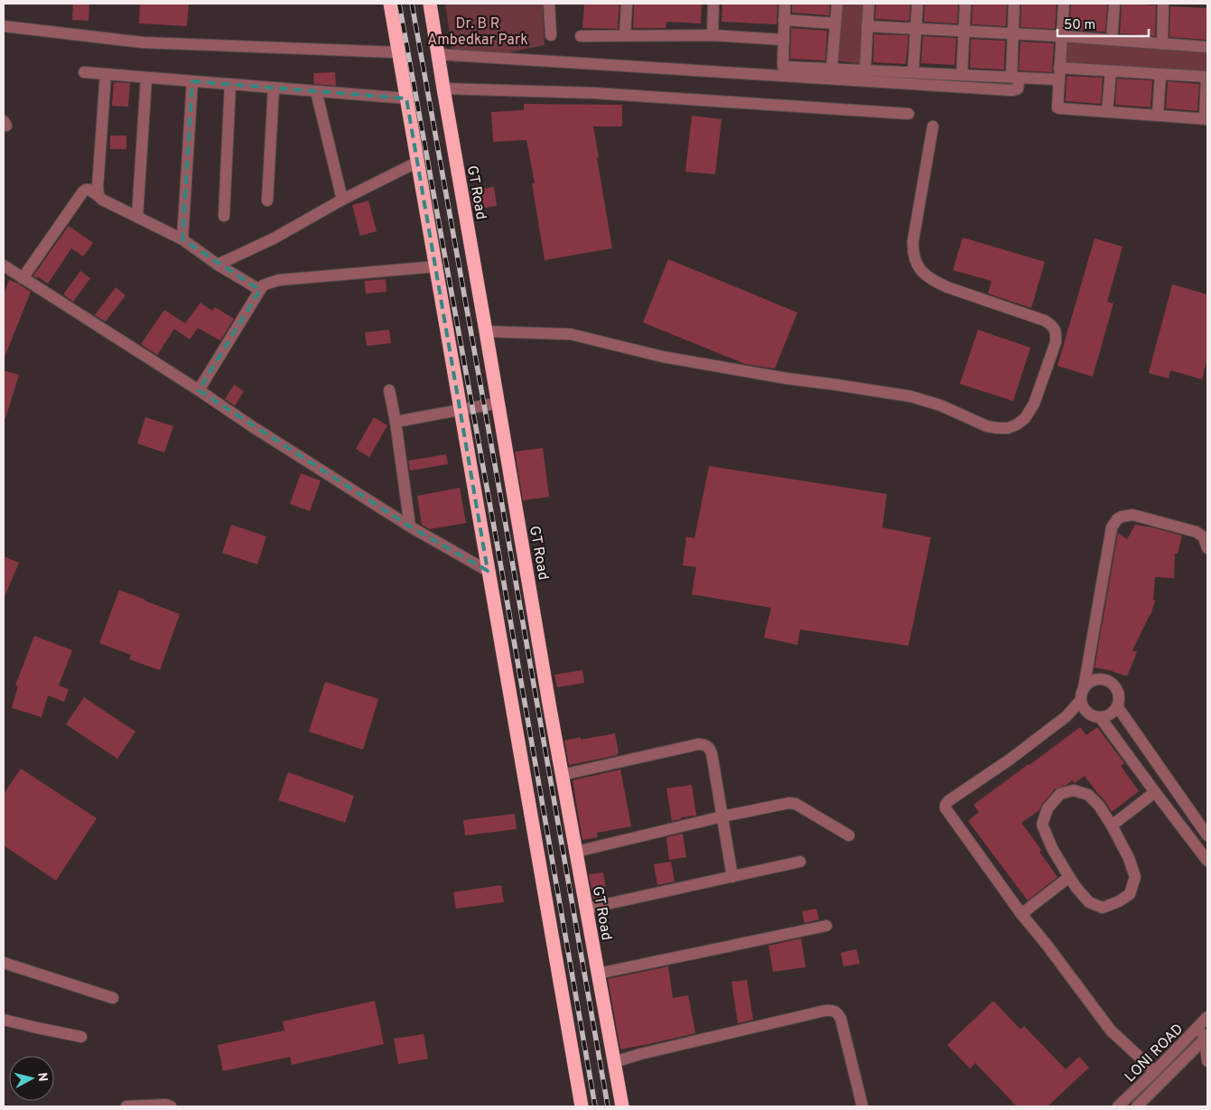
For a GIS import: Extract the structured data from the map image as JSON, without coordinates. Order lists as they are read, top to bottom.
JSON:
{
  "streets": {
    "highway": ["GT Road"],
    "street": ["LONI ROAD"]
  },
  "parks": ["Dr. B R Ambedkar Park"],
  "scale_bar": "50 m",
  "north": "right"
}
